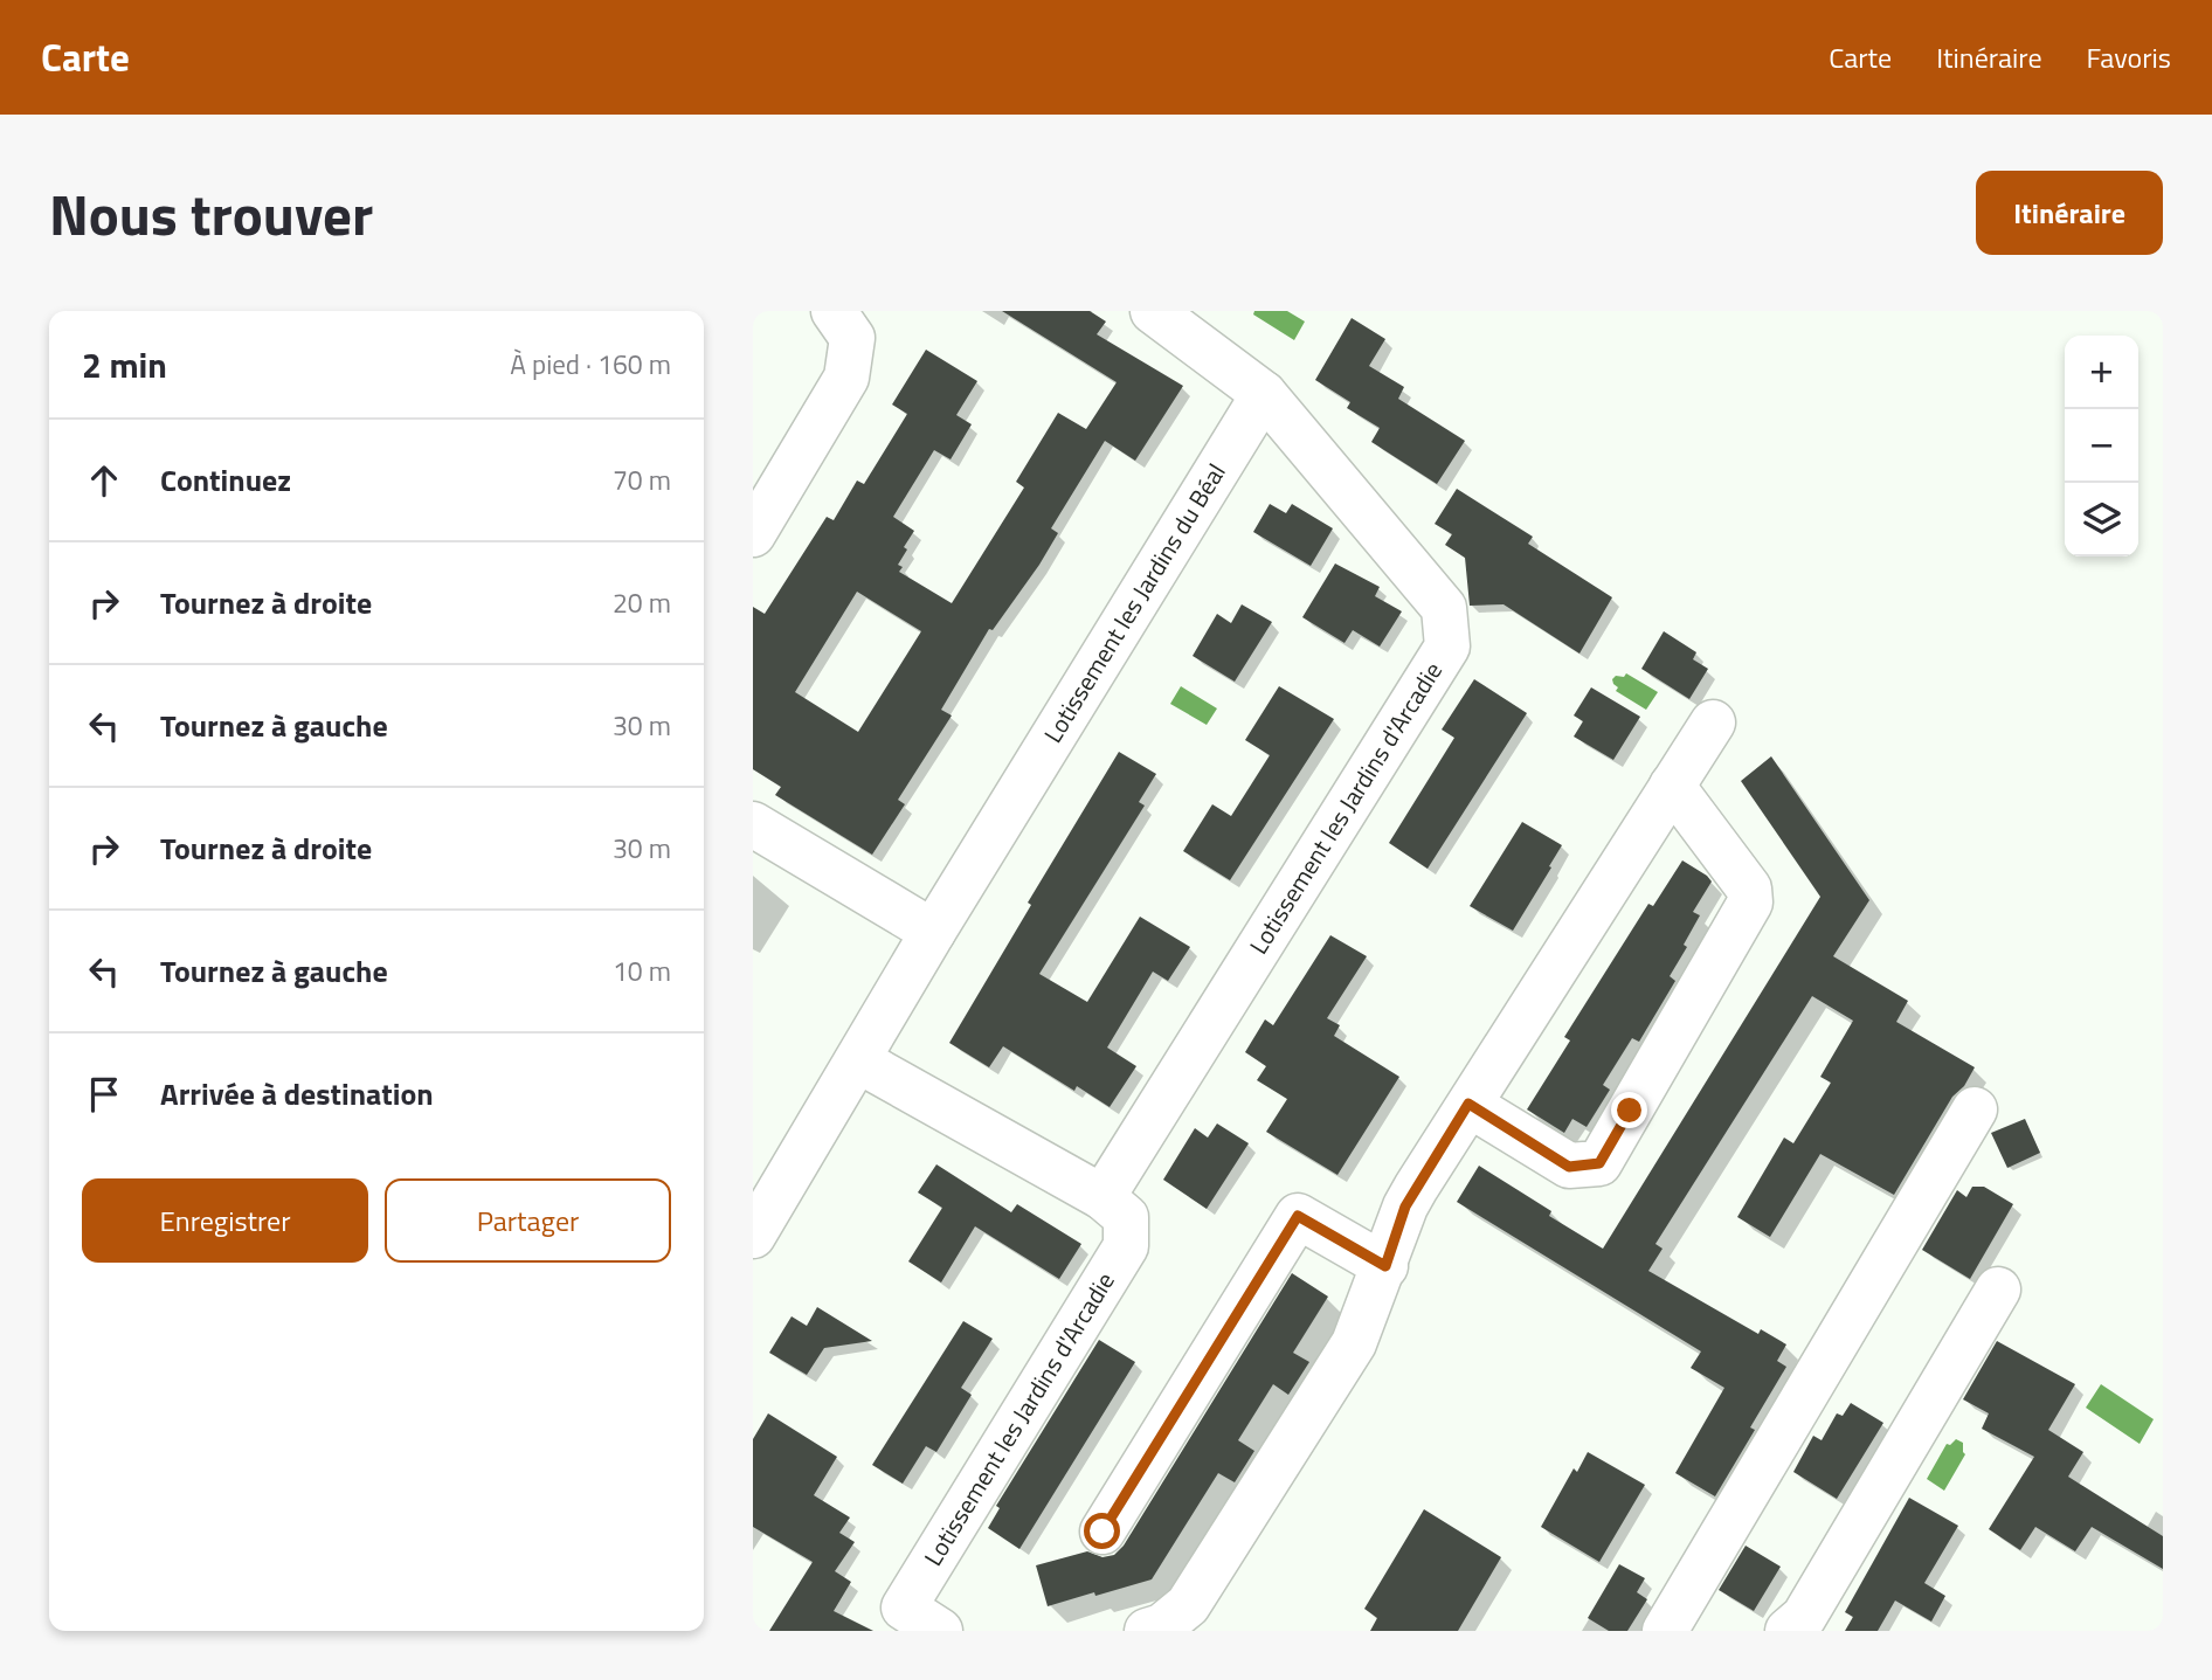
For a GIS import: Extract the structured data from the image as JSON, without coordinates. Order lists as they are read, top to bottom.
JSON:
{
  "streets": {
    "street": ["Lotissement les Jardins du Béal", "Lotissement les Jardins d'Arcadie"]
  },
  "crossings": [
    ["Lotissement les Jardins du Béal", "Lotissement les Jardins d'Arcadie"]
  ],
  "page": {
    "header": "Carte",
    "nav": ["Carte", "Itinéraire", "Favoris"],
    "title": "Nous trouver",
    "buttons": [
      "Itinéraire",
      ["Enregistrer", "Partager"]
    ],
    "heading": ["2 min", "À pied · 160 m"],
    "map_buttons": ["+", "−"],
    "list": [
      ["Continuez", "70 m"],
      ["Tournez à droite", "20 m"],
      ["Tournez à gauche", "30 m"],
      ["Tournez à droite", "30 m"],
      ["Tournez à gauche", "10 m"],
      "Arrivée à destination"
    ]
  }
}
